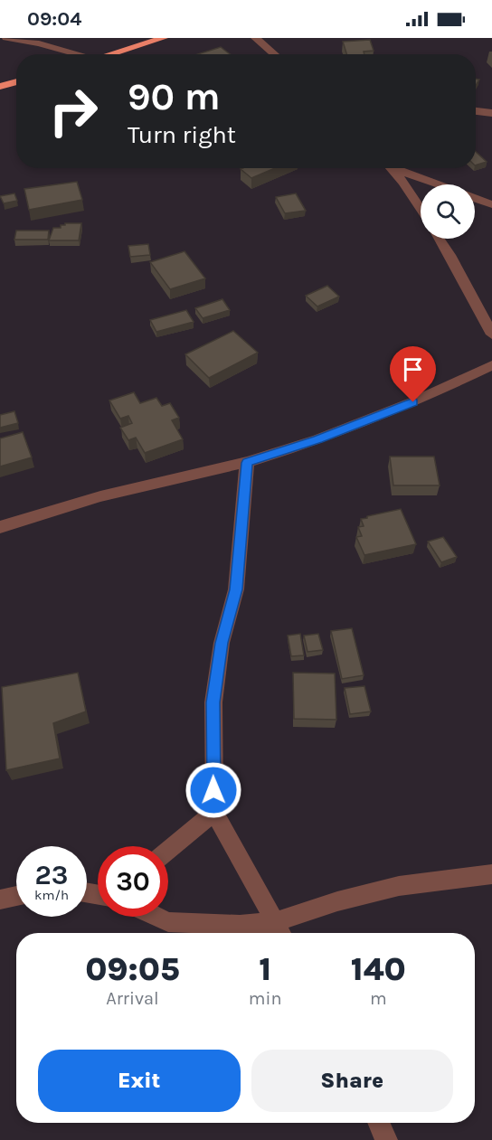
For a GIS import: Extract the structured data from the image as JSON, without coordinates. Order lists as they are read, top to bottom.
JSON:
{
  "page": {
    "status": "09:04",
    "turn": ["90 m", "Turn right"],
    "speed": "23 km/h",
    "limit": "30",
    "eta": [
      "09:05",
      "Arrival",
      "1",
      "min",
      "140",
      "m"
    ],
    "buttons": ["Exit", "Share"]
  }
}
